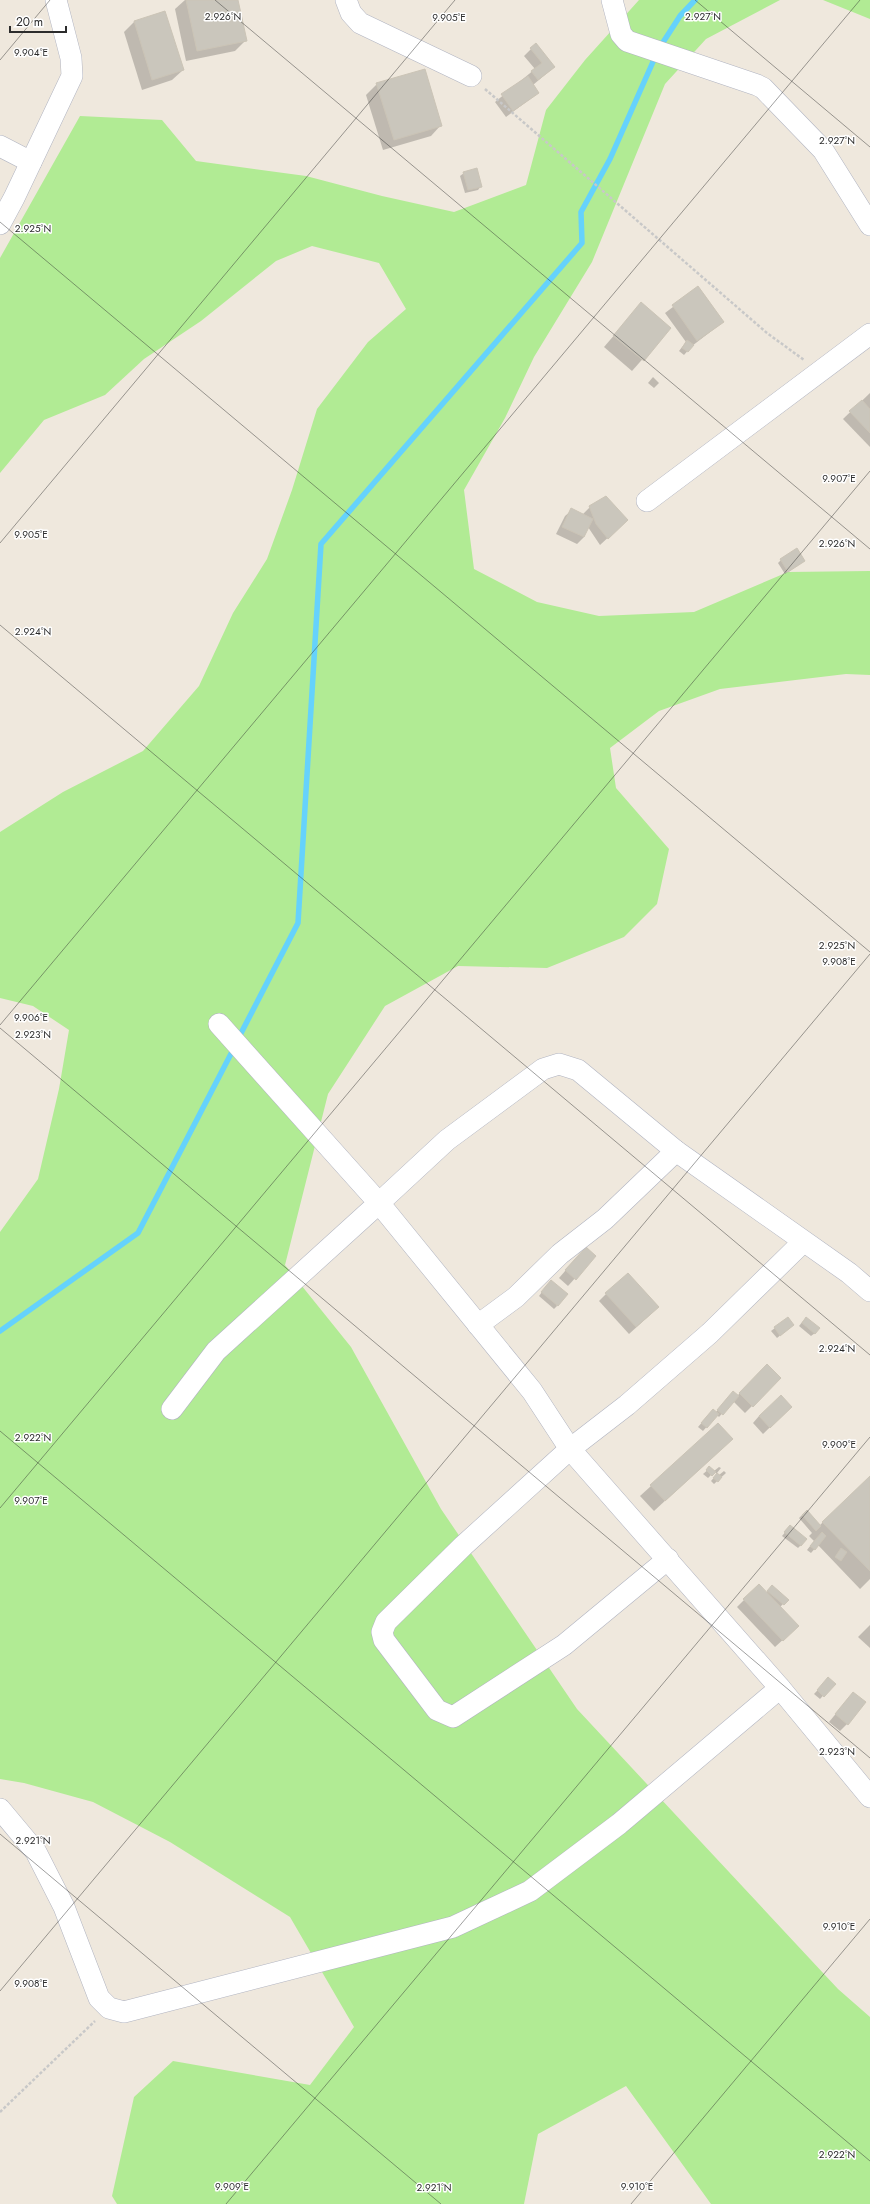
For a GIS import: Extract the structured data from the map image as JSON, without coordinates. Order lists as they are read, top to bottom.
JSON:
{
  "scale_bar": "20 m",
  "coordinates": [
    "2.927°N",
    "2.926°N",
    "9.905°E",
    "9.904°E",
    "2.925°N",
    "9.907°E",
    "2.924°N",
    "9.908°E",
    "9.906°E",
    "2.923°N",
    "2.922°N",
    "9.909°E",
    "2.921°N",
    "9.910°E"
  ]
}
